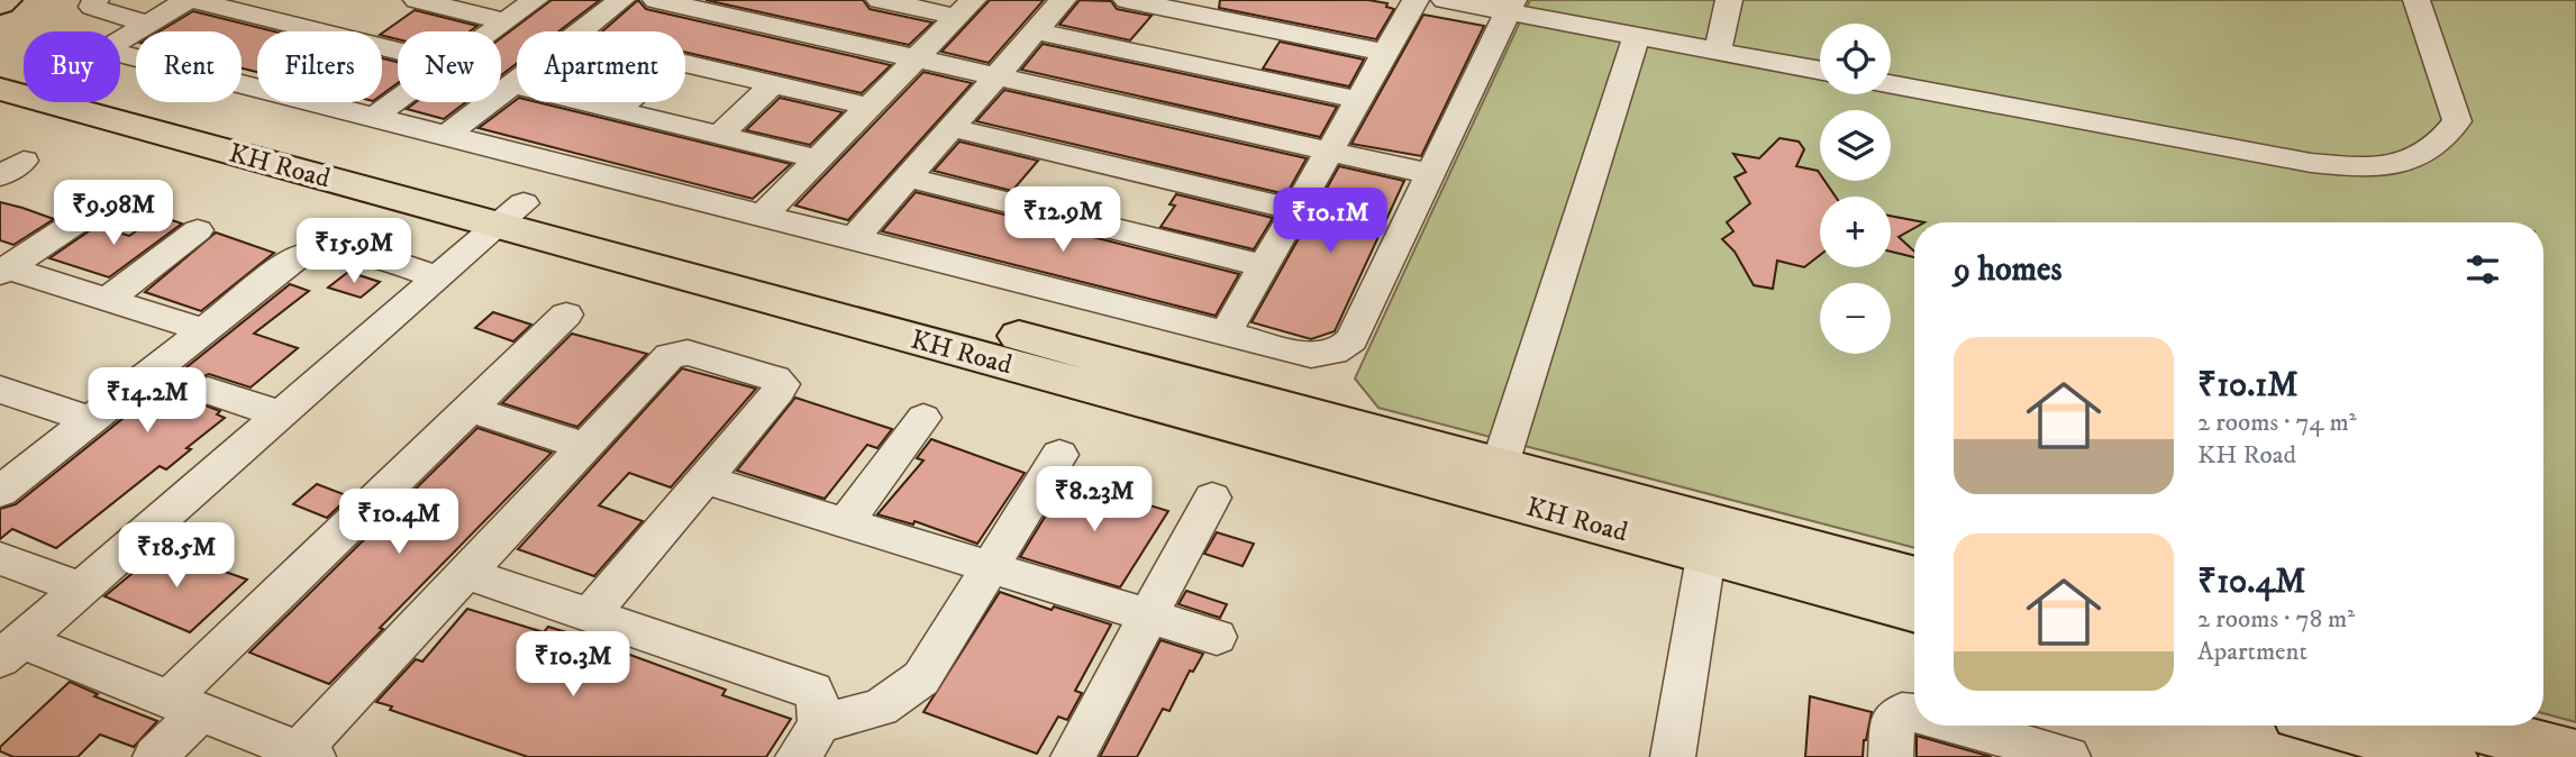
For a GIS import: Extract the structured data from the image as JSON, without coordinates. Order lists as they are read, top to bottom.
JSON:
{
  "streets": {
    "main road": ["KH Road"]
  },
  "page": {
    "map_buttons": ["+", "−"],
    "chip": [
      "Buy",
      "Rent",
      "Filters",
      "New",
      "Apartment"
    ],
    "price": [
      "₹9.98M",
      "₹12.9M",
      "₹10.1M",
      "₹15.9M",
      "₹14.2M",
      "₹8.23M",
      "₹10.4M",
      "₹18.5M",
      "₹10.3M"
    ],
    "heading": "9 homes",
    "list": [
      {
        "name": "₹10.1M",
        "note": "2 rooms · 74 m² · KH Road"
      },
      {
        "name": "₹10.4M",
        "note": "2 rooms · 78 m² · Apartment"
      }
    ]
  }
}
